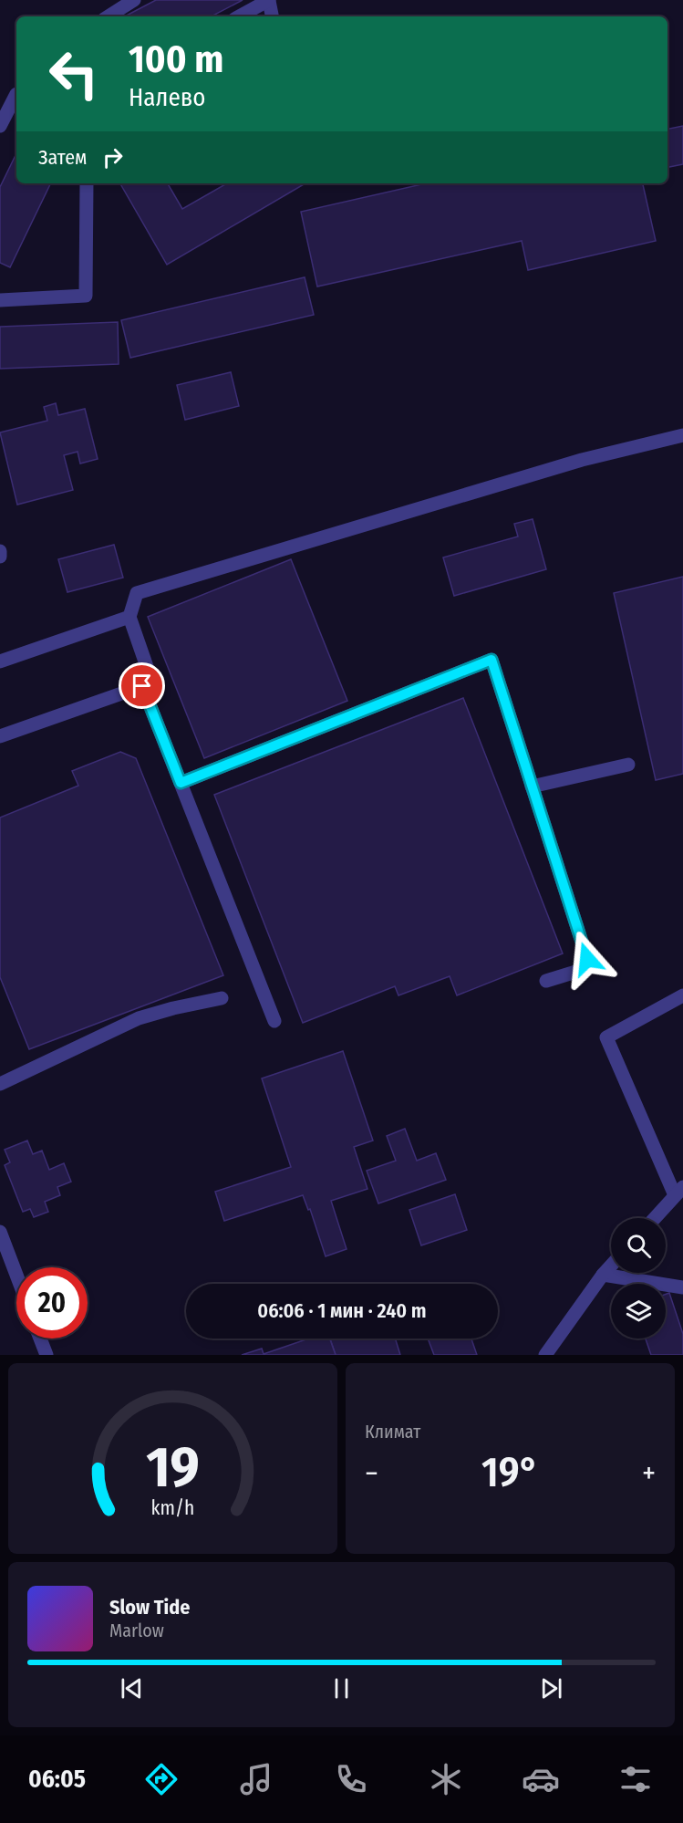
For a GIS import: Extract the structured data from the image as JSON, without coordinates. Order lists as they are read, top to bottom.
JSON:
{
  "page": {
    "turn": ["100 m", "Налево"],
    "then": "Затем",
    "limit": "20",
    "trip": "06:06 · 1 мин · 240 m",
    "tile": "Климат",
    "heat": ["−", "19°", "+"],
    "song": ["Slow Tide", "Marlow"],
    "tabs": "06:05",
    "gauge": ["19", "km/h"]
  }
}
